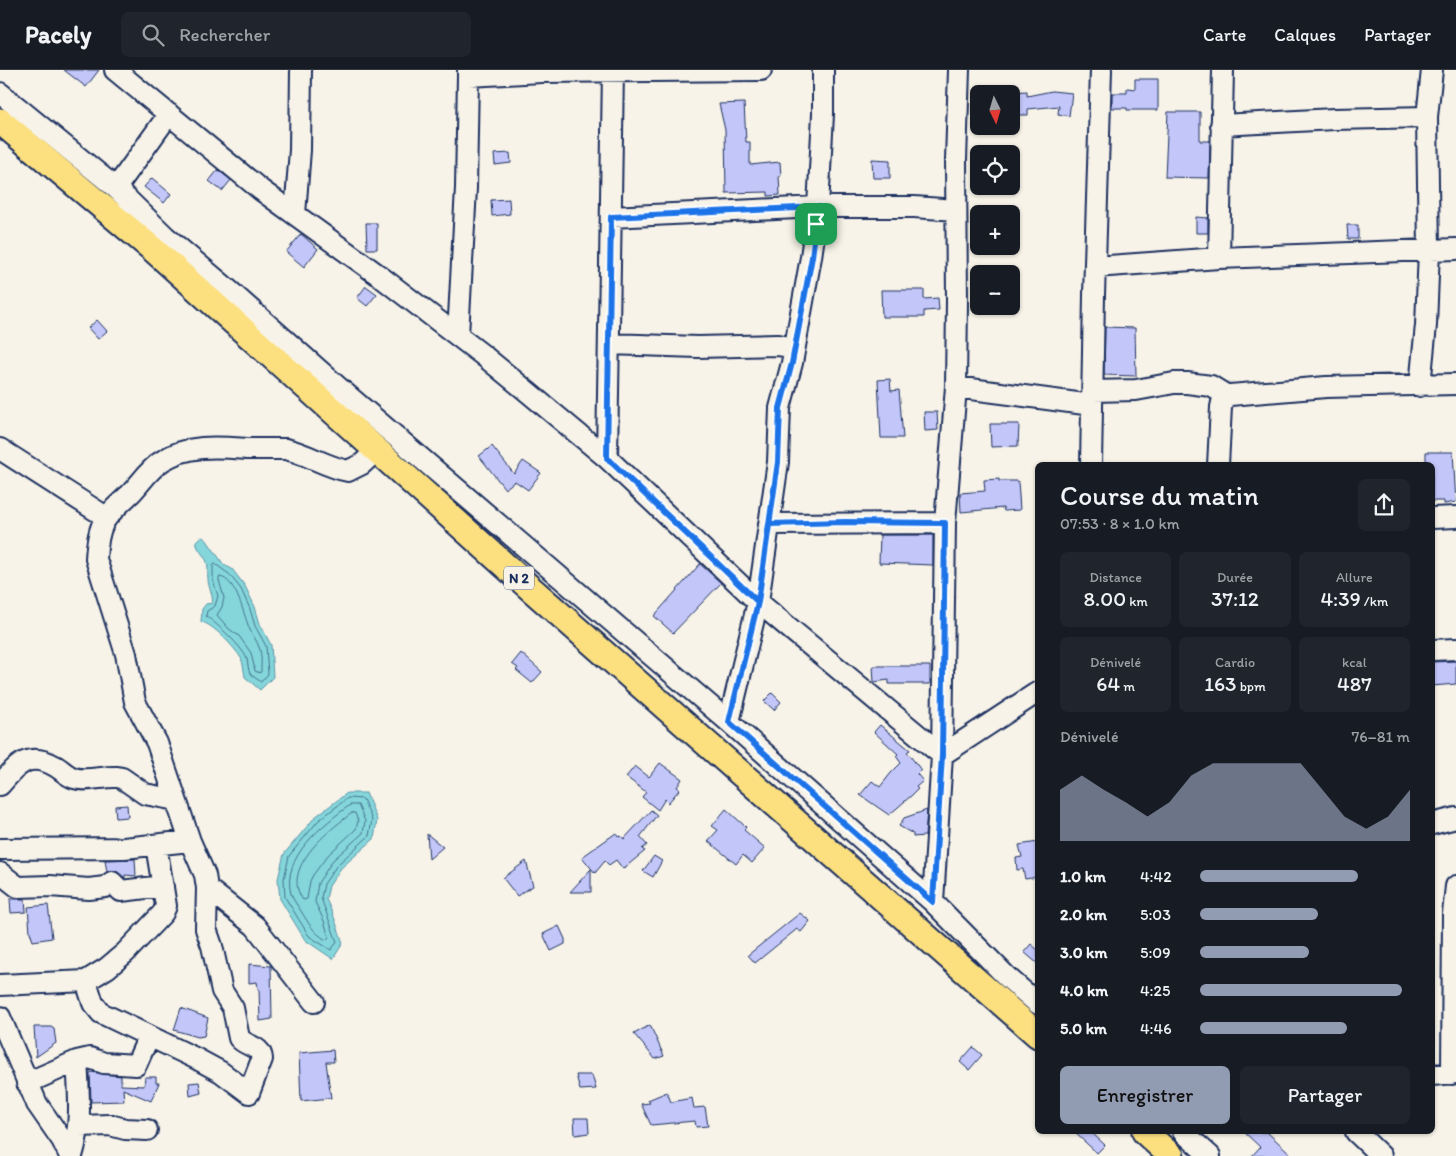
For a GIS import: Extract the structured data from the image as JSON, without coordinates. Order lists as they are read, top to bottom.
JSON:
{
  "streets": {
    "main road": ["N 2"]
  },
  "north": "bottom",
  "page": {
    "header": "Pacely",
    "search": "Rechercher",
    "nav": ["Carte", "Calques", "Partager"],
    "map_buttons": ["+", "−"],
    "heading": ["Course du matin", "07:53 · 8 × 1.0 km"],
    "stats": [
      ["Distance", "8.00 km"],
      ["Durée", "37:12"],
      ["Allure", "4:39 /km"],
      ["Dénivelé", "64 m"],
      ["Cardio", "163 bpm"],
      ["kcal", "487"]
    ],
    "chart": ["Dénivelé", "76–81 m"],
    "list": [
      {
        "name": "1.0 km",
        "note": "4:42"
      },
      {
        "name": "2.0 km",
        "note": "5:03"
      },
      {
        "name": "3.0 km",
        "note": "5:09"
      },
      {
        "name": "4.0 km",
        "note": "4:25"
      },
      {
        "name": "5.0 km",
        "note": "4:46"
      }
    ],
    "buttons": ["Enregistrer", "Partager"]
  }
}
